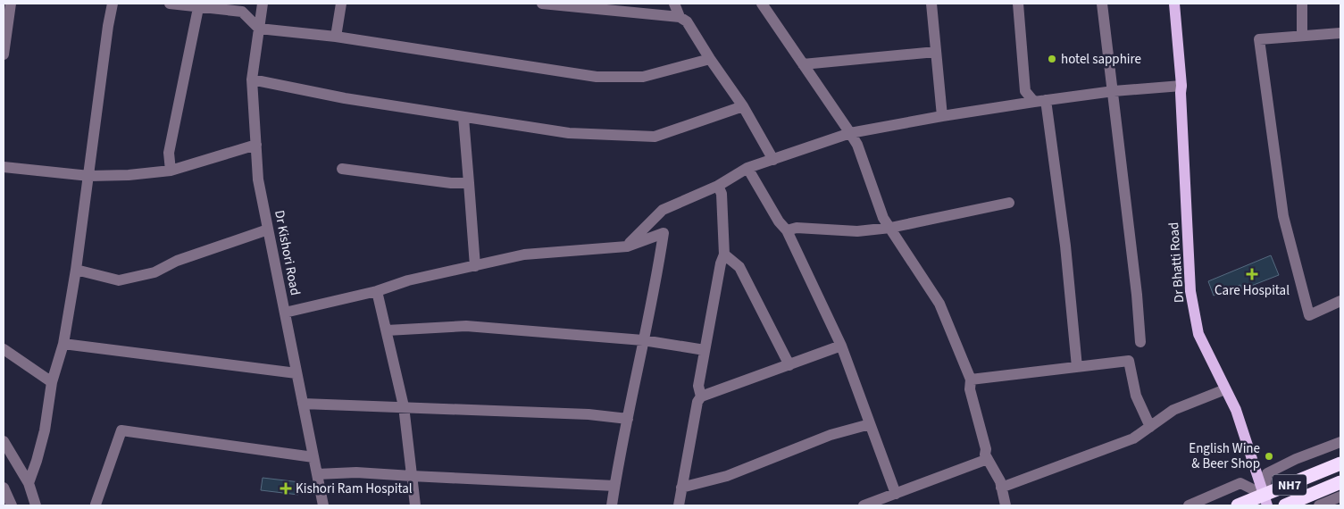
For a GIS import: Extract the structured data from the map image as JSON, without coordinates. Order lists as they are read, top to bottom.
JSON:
{
  "streets": {
    "highway": ["NH7"],
    "main road": ["Dr Bhatti Road"],
    "street": ["Dr Kishori Road"]
  },
  "crossings": [
    ["Dr Bhatti Road", "NH7"]
  ],
  "places": {
    "other": ["hotel sapphire", "English Wine & Beer Shop"],
    "health": ["Care Hospital", "Kishori Ram Hospital"]
  }
}
